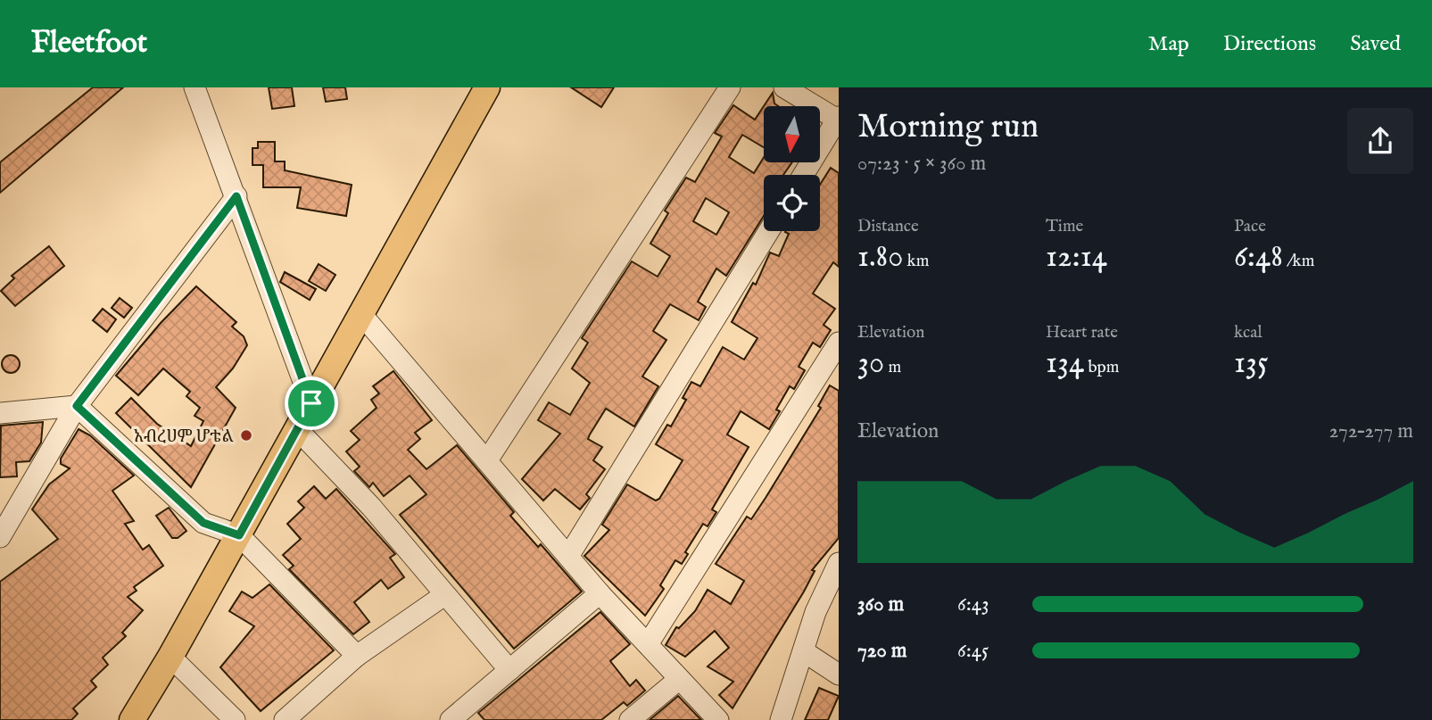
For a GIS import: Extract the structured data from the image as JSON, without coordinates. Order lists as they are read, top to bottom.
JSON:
{
  "places": ["አብረሀም ሆቴል"],
  "north": "bottom",
  "page": {
    "header": "Fleetfoot",
    "nav": ["Map", "Directions", "Saved"],
    "heading": ["Morning run", "07:23 · 5 × 360 m"],
    "stats": [
      ["Distance", "1.80 km"],
      ["Time", "12:14"],
      ["Pace", "6:48 /km"],
      ["Elevation", "30 m"],
      ["Heart rate", "134 bpm"],
      ["kcal", "135"]
    ],
    "chart": ["Elevation", "272–277 m"],
    "list": [
      {
        "name": "360 m",
        "note": "6:43"
      },
      {
        "name": "720 m",
        "note": "6:45"
      }
    ]
  }
}
